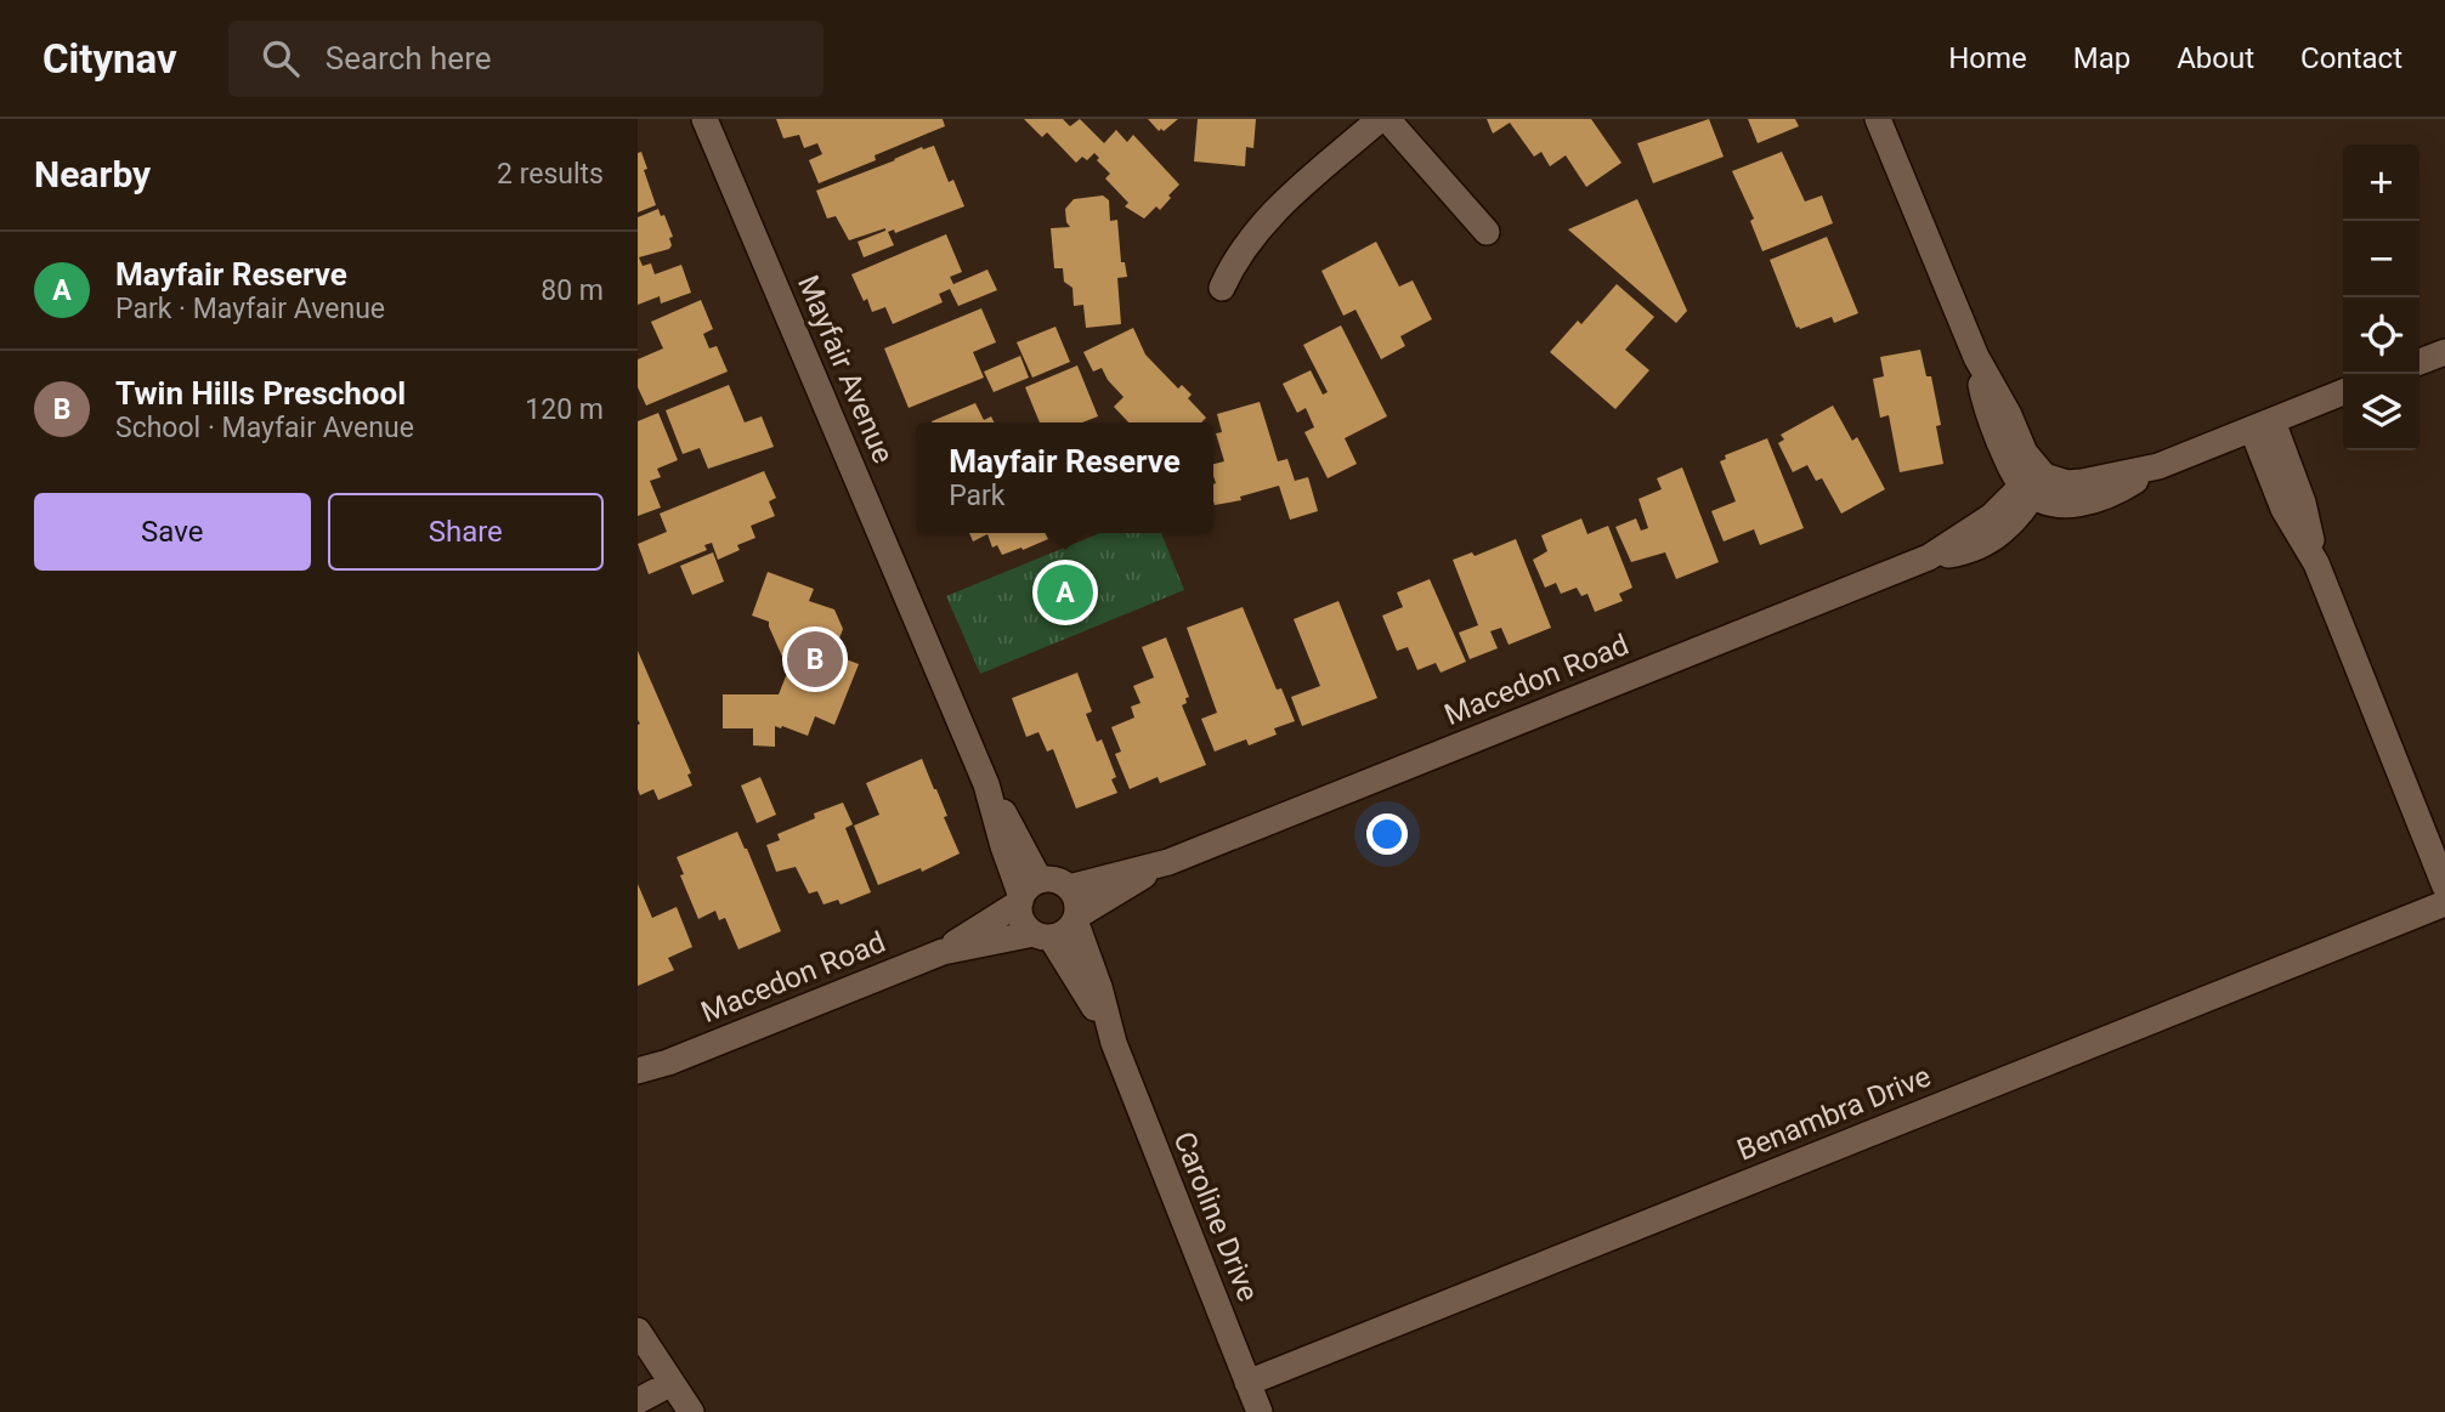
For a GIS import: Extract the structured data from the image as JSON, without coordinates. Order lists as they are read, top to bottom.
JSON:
{
  "streets": {
    "street": [
      "Mayfair Avenue",
      "Macedon Road",
      "Benambra Drive",
      "Caroline Drive"
    ]
  },
  "crossings": [
    ["Mayfair Avenue", "Macedon Road"],
    ["Mayfair Avenue", "Caroline Drive"],
    ["Macedon Road", "Caroline Drive"],
    ["Benambra Drive", "Caroline Drive"]
  ],
  "page": {
    "header": "Citynav",
    "search": "Search here",
    "nav": [
      "Home",
      "Map",
      "About",
      "Contact"
    ],
    "heading": ["Nearby", "2 results"],
    "map_buttons": ["+", "−"],
    "list": [
      {
        "mark": "A",
        "name": "Mayfair Reserve",
        "note": "Park · Mayfair Avenue",
        "value": "80 m"
      },
      {
        "mark": "B",
        "name": "Twin Hills Preschool",
        "note": "School · Mayfair Avenue",
        "value": "120 m"
      }
    ],
    "popup": ["Mayfair Reserve", "Park"],
    "buttons": ["Save", "Share"],
    "pins": ["A", "B"]
  }
}
